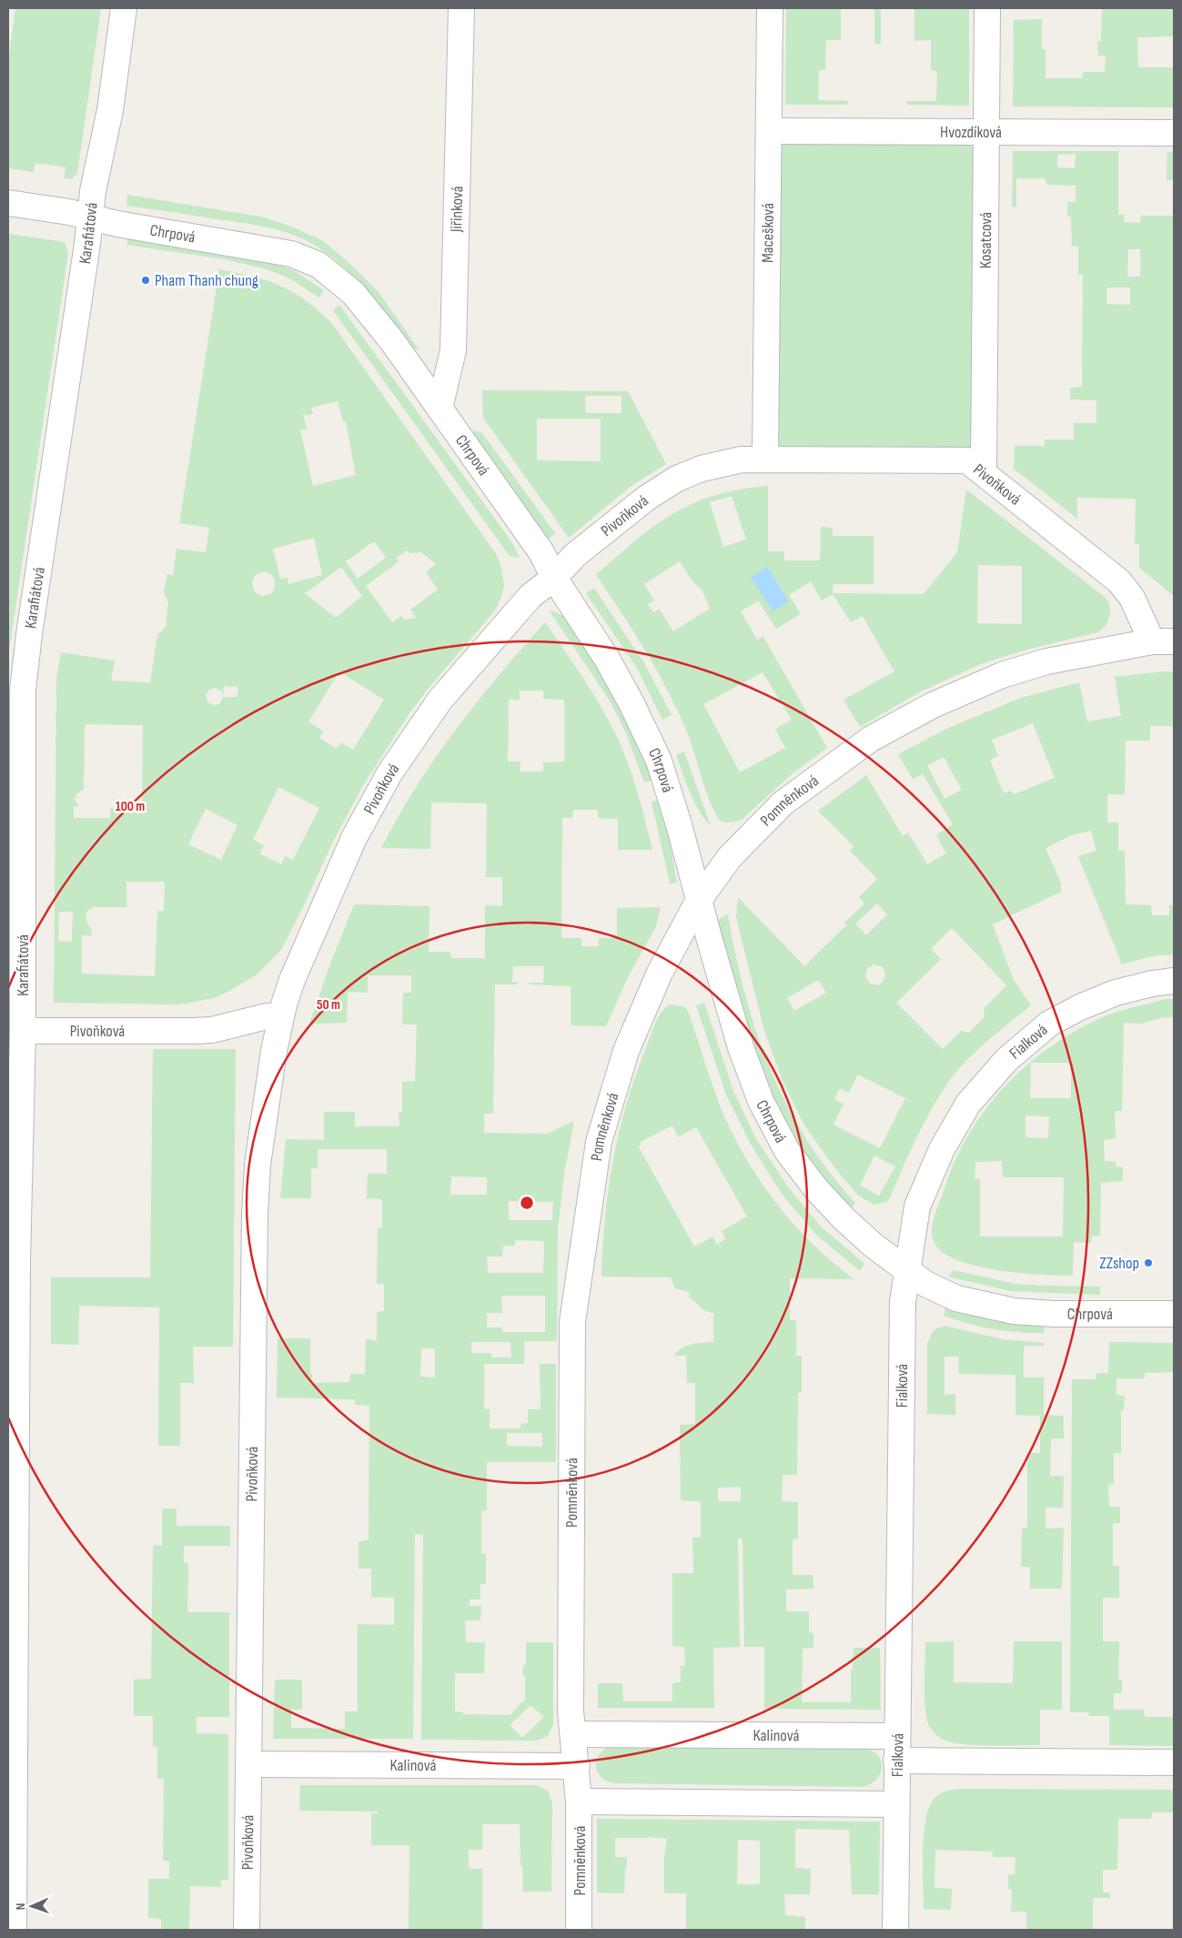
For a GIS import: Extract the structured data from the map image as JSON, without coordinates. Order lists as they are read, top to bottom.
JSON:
{
  "streets": {
    "street": [
      "Hvozdíková",
      "Jiřinková",
      "Karafiátová",
      "Chrpová",
      "Macešková",
      "Kosatcová",
      "Pivoňková",
      "Pomněnková",
      "Fialková",
      "Kalinová"
    ]
  },
  "crossings": [
    ["Hvozdíková", "Macešková"],
    ["Hvozdíková", "Kosatcová"],
    ["Jiřinková", "Chrpová"],
    ["Karafiátová", "Chrpová"],
    ["Karafiátová", "Pivoňková"],
    ["Chrpová", "Pivoňková"],
    ["Chrpová", "Pomněnková"],
    ["Chrpová", "Fialková"],
    ["Macešková", "Pivoňková"],
    ["Kosatcová", "Pivoňková"],
    ["Pivoňková", "Pomněnková"],
    ["Pivoňková", "Kalinová"],
    ["Pomněnková", "Kalinová"],
    ["Fialková", "Kalinová"]
  ],
  "places": ["Pham Thanh chung", "ZZshop"],
  "north": "left",
  "rings": ["100 m", "50 m"]
}
